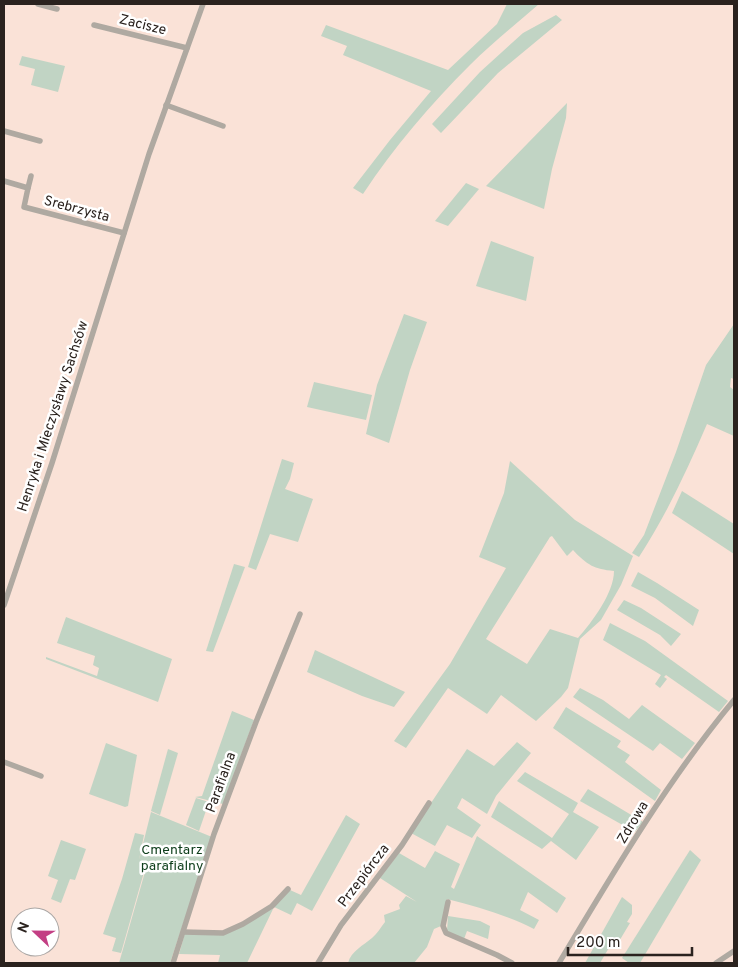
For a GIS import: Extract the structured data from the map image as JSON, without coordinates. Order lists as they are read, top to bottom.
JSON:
{
  "streets": {
    "street": [
      "Zacisze",
      "Srebrzysta",
      "Henryka i Mieczysławy Sachsów",
      "Parafialna",
      "Zdrowa",
      "Przepiórcza"
    ]
  },
  "crossings": [
    ["Zacisze", "Henryka i Mieczysławy Sachsów"],
    ["Srebrzysta", "Henryka i Mieczysławy Sachsów"]
  ],
  "parks": ["Cmentarz parafialny"],
  "scale_bar": "200 m",
  "north": "left"
}
